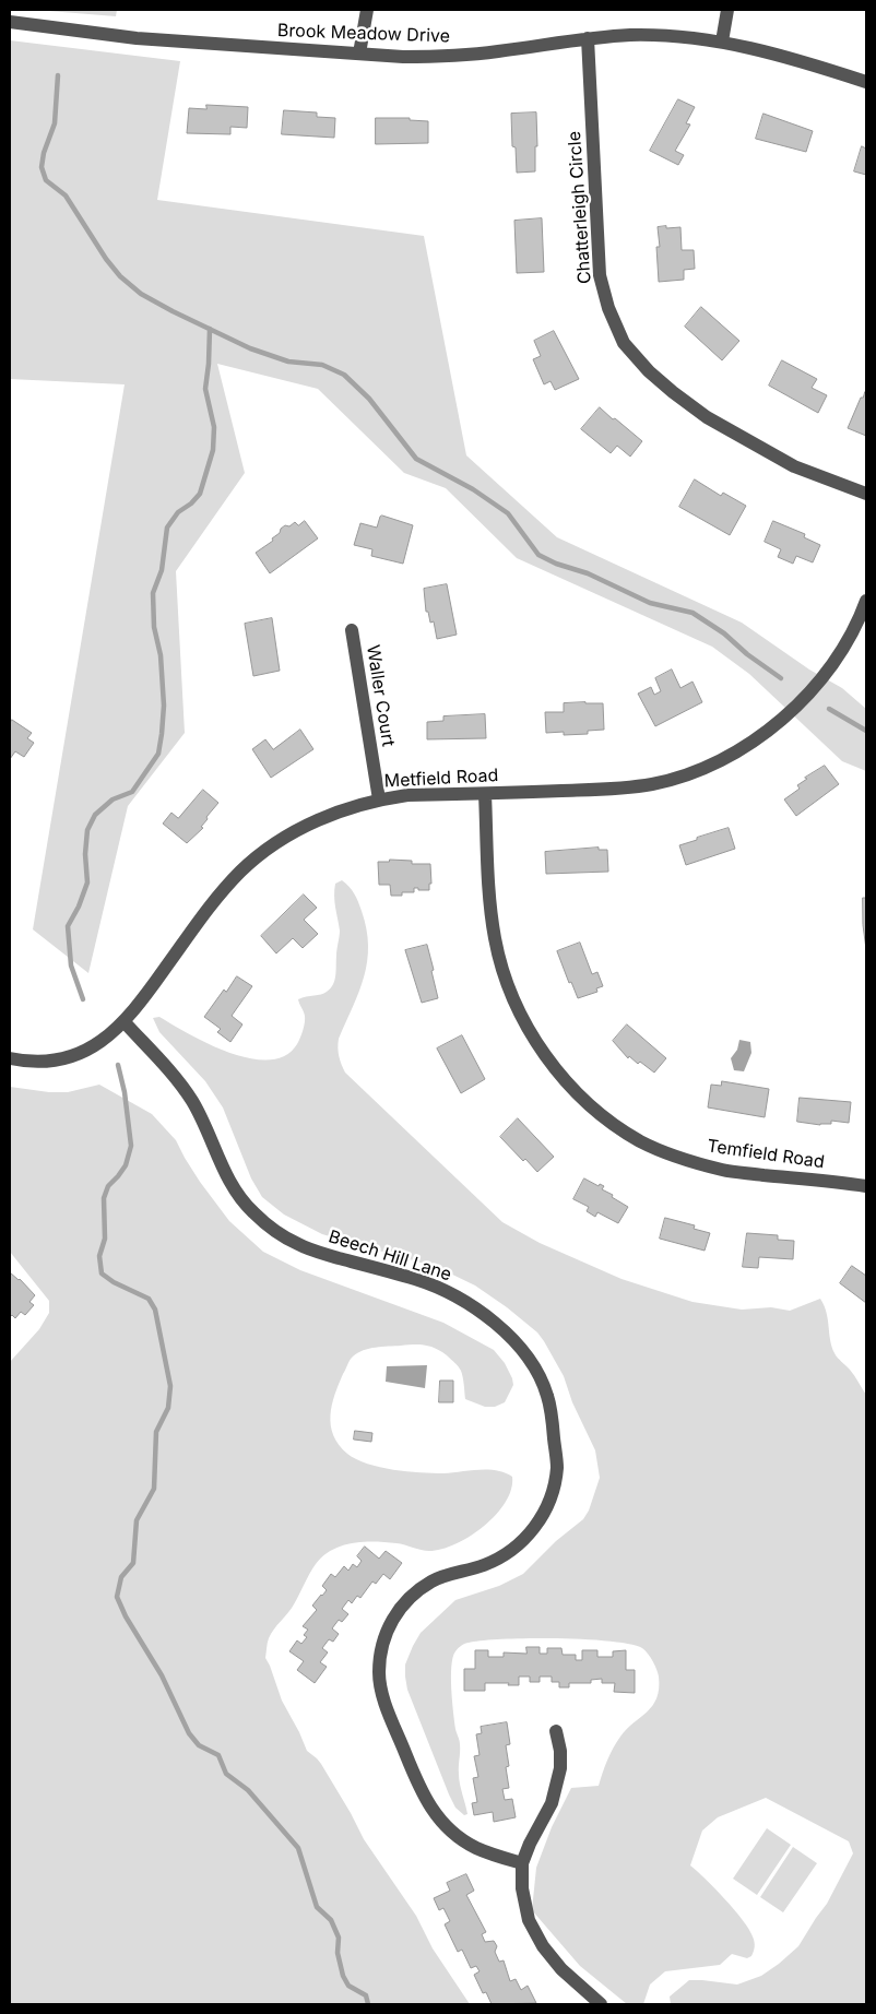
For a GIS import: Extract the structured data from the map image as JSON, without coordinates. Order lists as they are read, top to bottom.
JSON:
{
  "streets": {
    "street": [
      "Brook Meadow Drive",
      "Chatterleigh Circle",
      "Waller Court",
      "Metfield Road",
      "Temfield Road",
      "Beech Hill Lane"
    ]
  },
  "crossings": [
    ["Brook Meadow Drive", "Chatterleigh Circle"],
    ["Waller Court", "Metfield Road"],
    ["Metfield Road", "Temfield Road"],
    ["Metfield Road", "Beech Hill Lane"]
  ]
}
